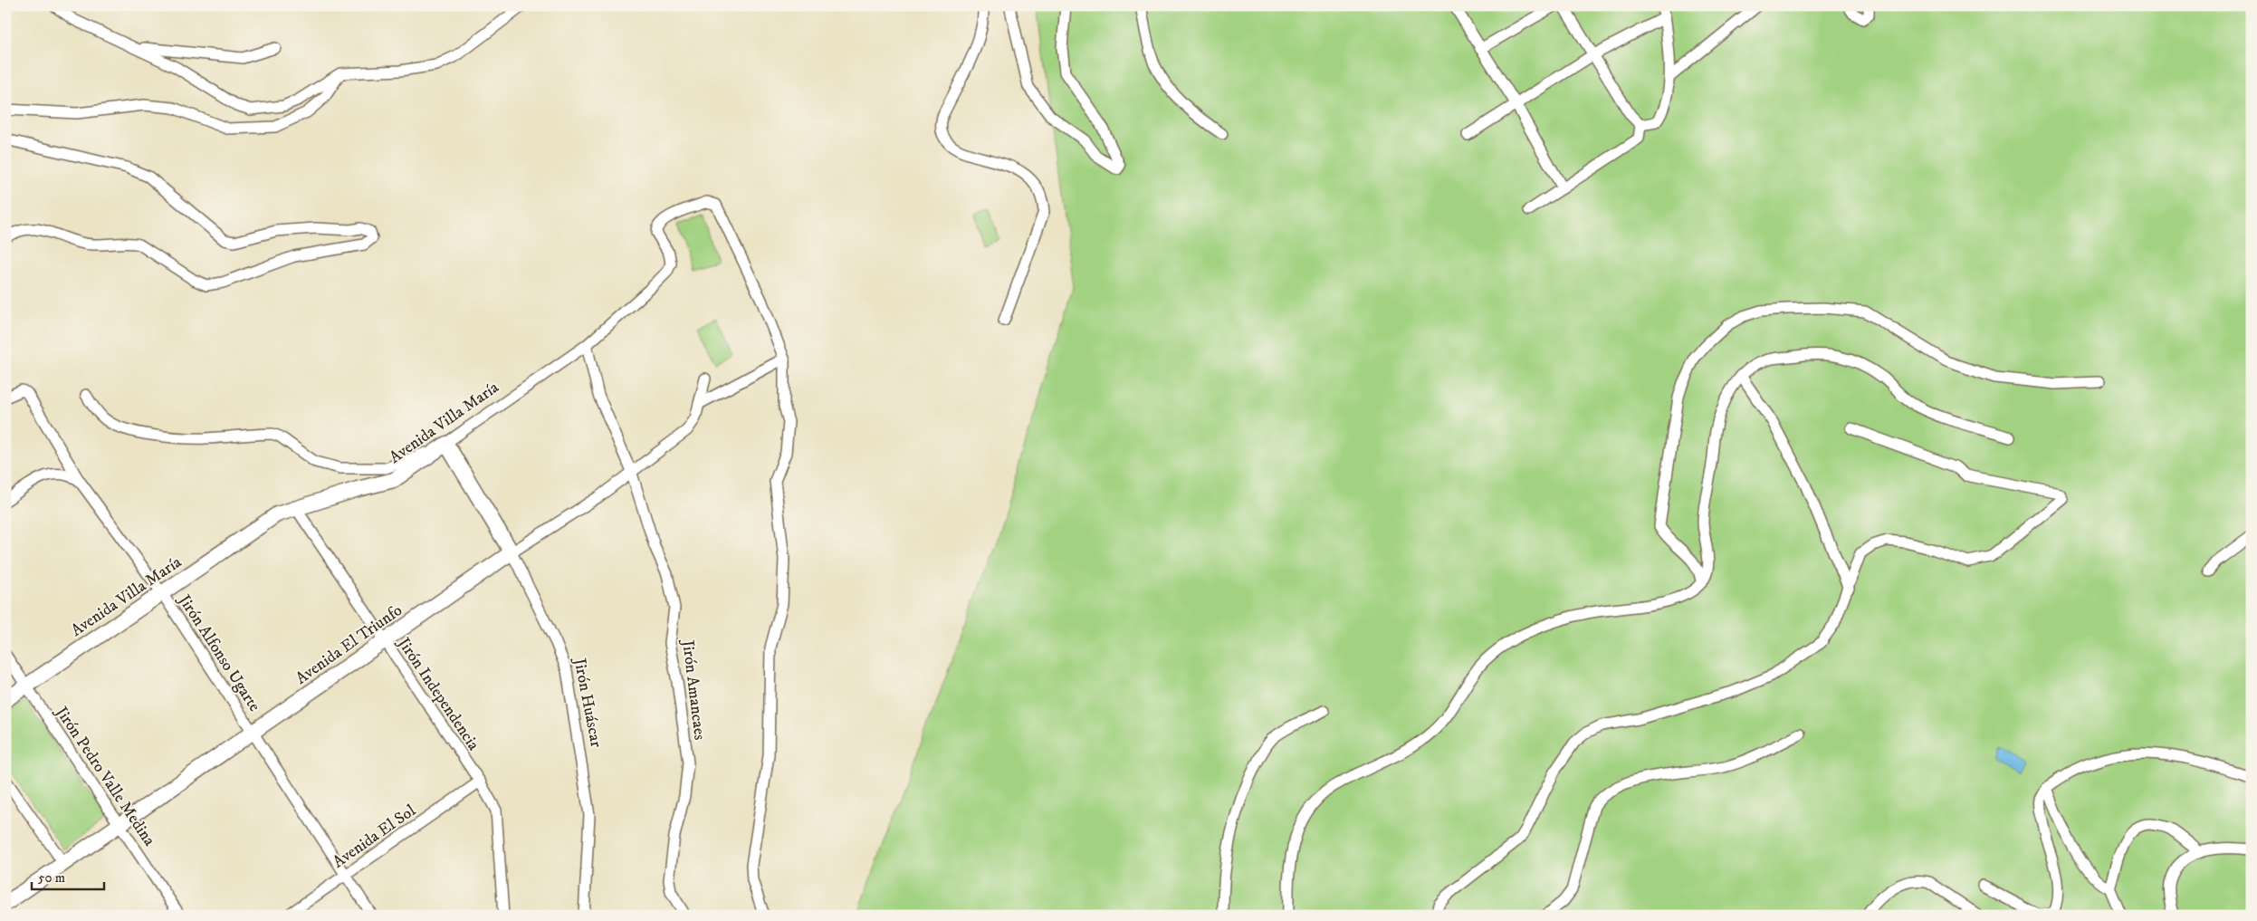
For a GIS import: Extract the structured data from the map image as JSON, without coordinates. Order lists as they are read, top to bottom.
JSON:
{
  "streets": {
    "street": [
      "Avenida Villa María",
      "Avenida El Triunfo",
      "Jirón Alfonso Ugarte",
      "Jirón Amancaes",
      "Jirón Independencia",
      "Jirón Huáscar",
      "Jirón Pedro Valle Medina",
      "Avenida El Sol"
    ]
  },
  "crossings": [
    ["Avenida Villa María", "Jirón Alfonso Ugarte"],
    ["Avenida Villa María", "Jirón Amancaes"],
    ["Avenida Villa María", "Jirón Independencia"],
    ["Avenida Villa María", "Jirón Huáscar"],
    ["Avenida Villa María", "Jirón Pedro Valle Medina"],
    ["Avenida El Triunfo", "Jirón Alfonso Ugarte"],
    ["Avenida El Triunfo", "Jirón Amancaes"],
    ["Avenida El Triunfo", "Jirón Independencia"],
    ["Avenida El Triunfo", "Jirón Huáscar"],
    ["Avenida El Triunfo", "Jirón Pedro Valle Medina"],
    ["Jirón Alfonso Ugarte", "Avenida El Sol"],
    ["Jirón Independencia", "Avenida El Sol"]
  ],
  "scale_bar": "50 m"
}
